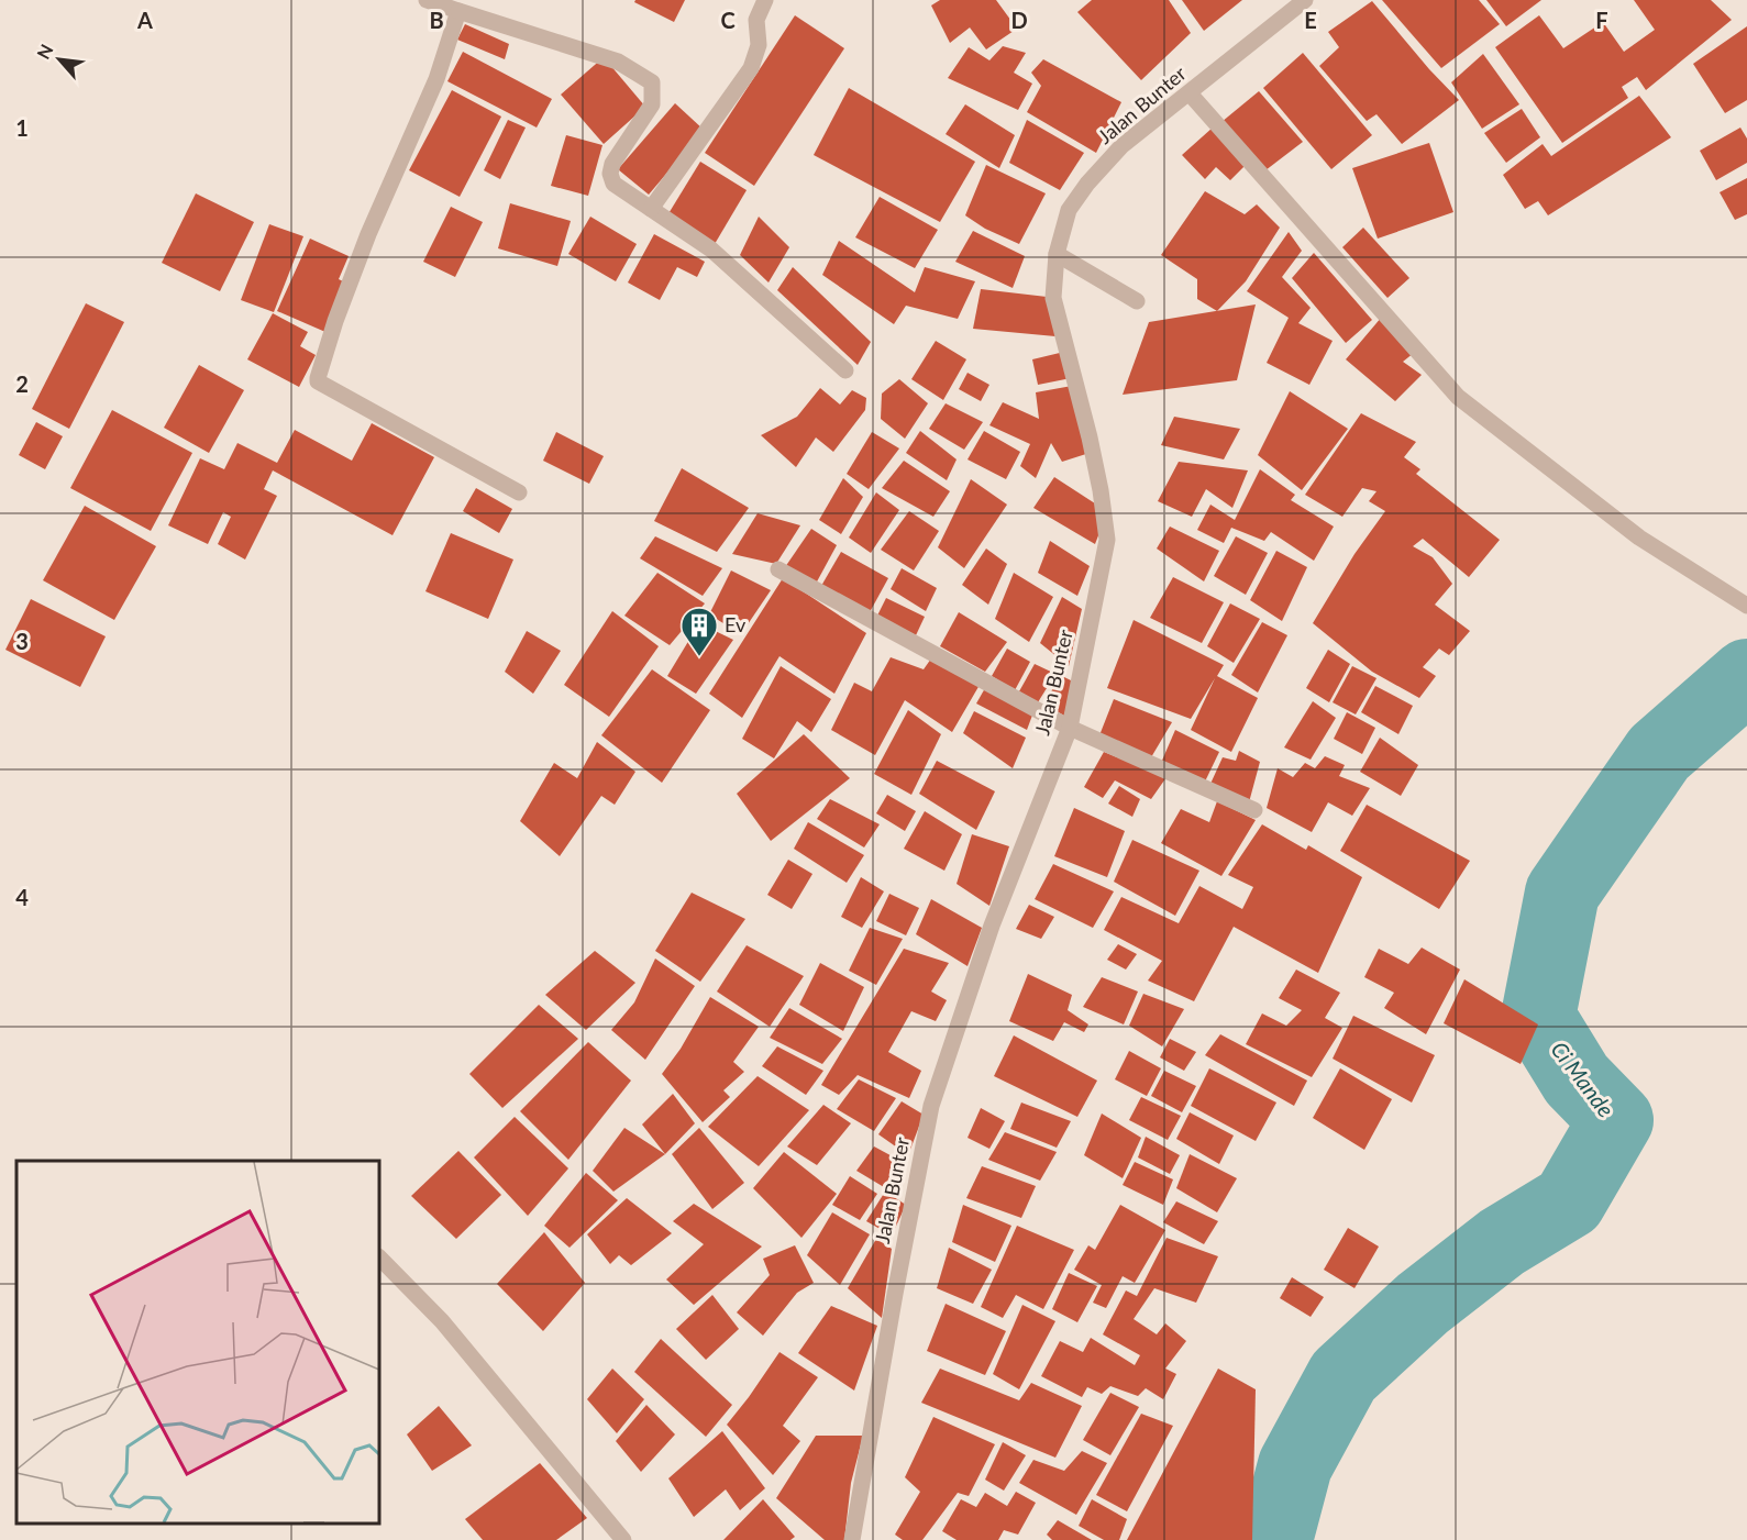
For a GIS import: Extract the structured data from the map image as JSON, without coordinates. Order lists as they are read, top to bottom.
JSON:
{
  "streets": {
    "street": ["Jalan Bunter"]
  },
  "water": ["Ci Mande"],
  "places": {
    "building": ["Ev"]
  },
  "north": "top left",
  "grid": {
    "columns": [
      "A",
      "B",
      "C",
      "D",
      "E",
      "F"
    ],
    "rows": [
      "1",
      "2",
      "3",
      "4"
    ]
  }
}
